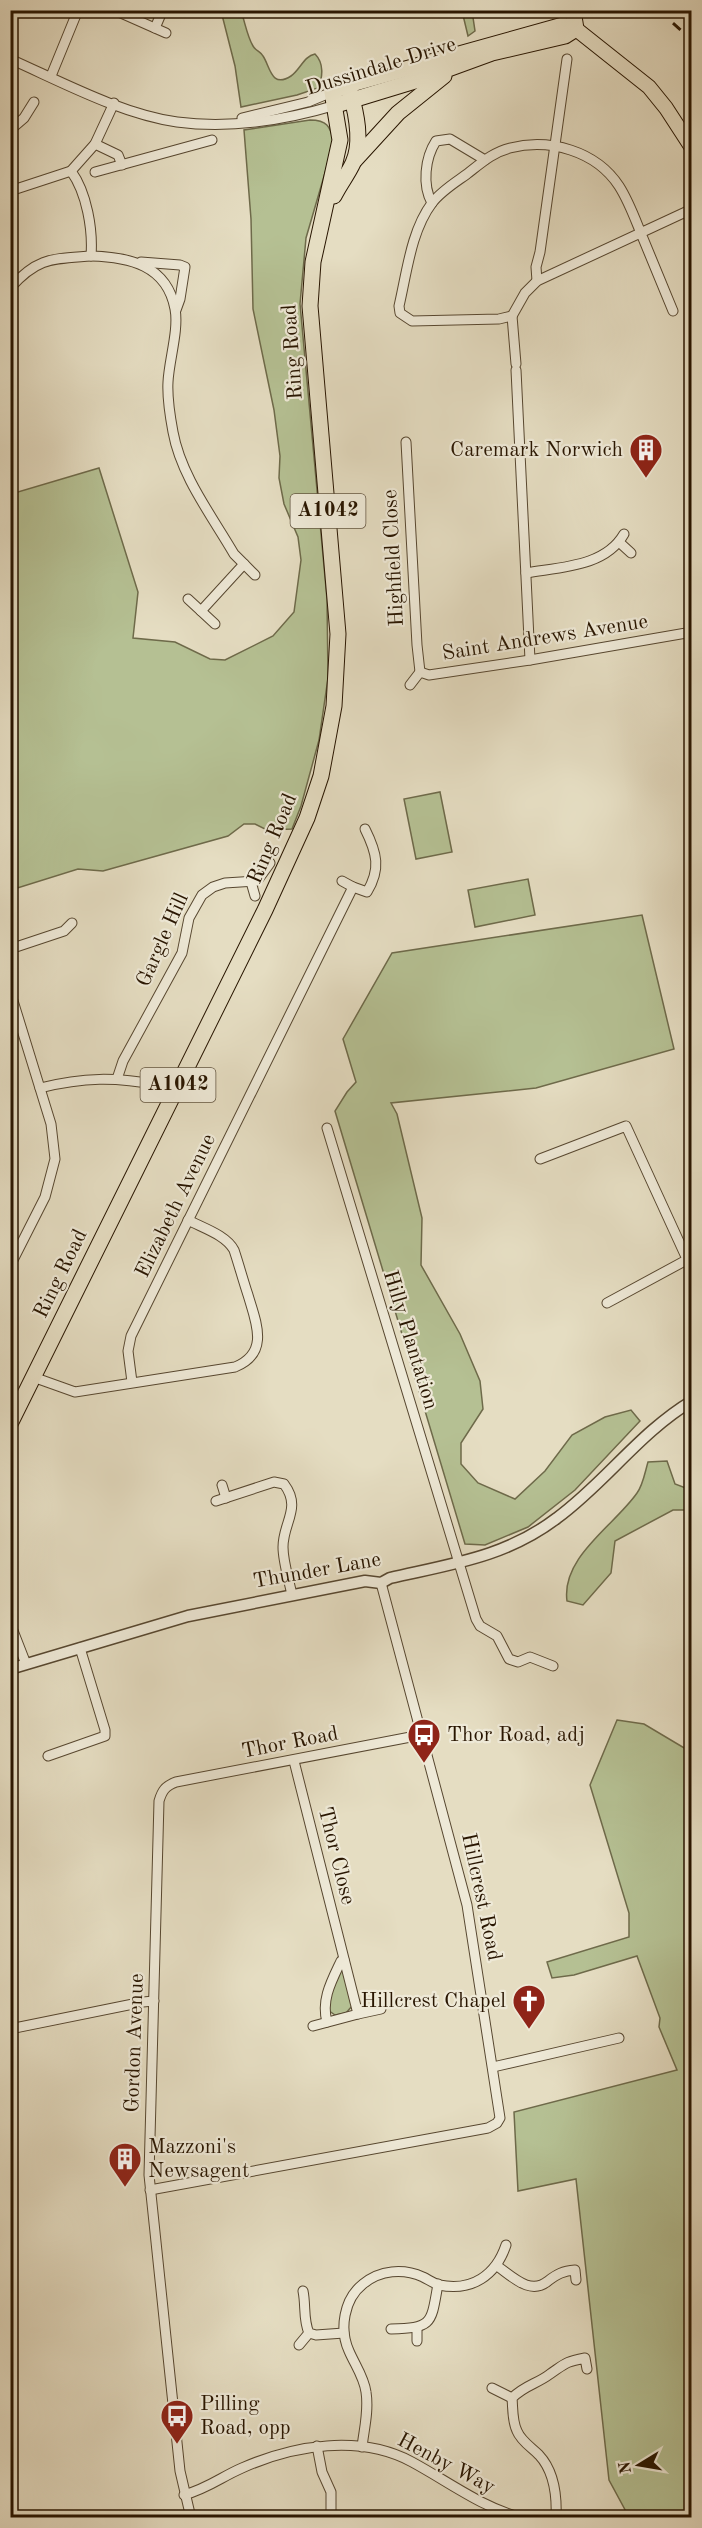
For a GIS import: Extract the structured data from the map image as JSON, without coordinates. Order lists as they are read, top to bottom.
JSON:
{
  "streets": {
    "highway": ["Dussindale Drive", "Ring Road", "A1042"],
    "street": [
      "Highfield Close",
      "Saint Andrews Avenue",
      "Gargle Hill",
      "Elizabeth Avenue",
      "Hilly Plantation",
      "Thunder Lane",
      "Thor Road",
      "Thor Close",
      "Hillcrest Road",
      "Gordon Avenue",
      "Henby Way"
    ]
  },
  "crossings": [
    ["Dussindale Drive", "Ring Road"],
    ["Dussindale Drive", "A1042"],
    ["Ring Road", "A1042"],
    ["Highfield Close", "Saint Andrews Avenue"],
    ["Hilly Plantation", "Thunder Lane"],
    ["Thunder Lane", "Hillcrest Road"],
    ["Thor Road", "Thor Close"],
    ["Thor Road", "Hillcrest Road"],
    ["Thor Road", "Gordon Avenue"],
    ["Hillcrest Road", "Gordon Avenue"],
    ["Gordon Avenue", "Henby Way"]
  ],
  "places": {
    "building": ["Caremark Norwich", "Mazzoni's Newsagent"],
    "bus stop": ["Thor Road, adj", "Pilling Road, opp"],
    "church": ["Hillcrest Chapel"]
  },
  "north": "left"
}
